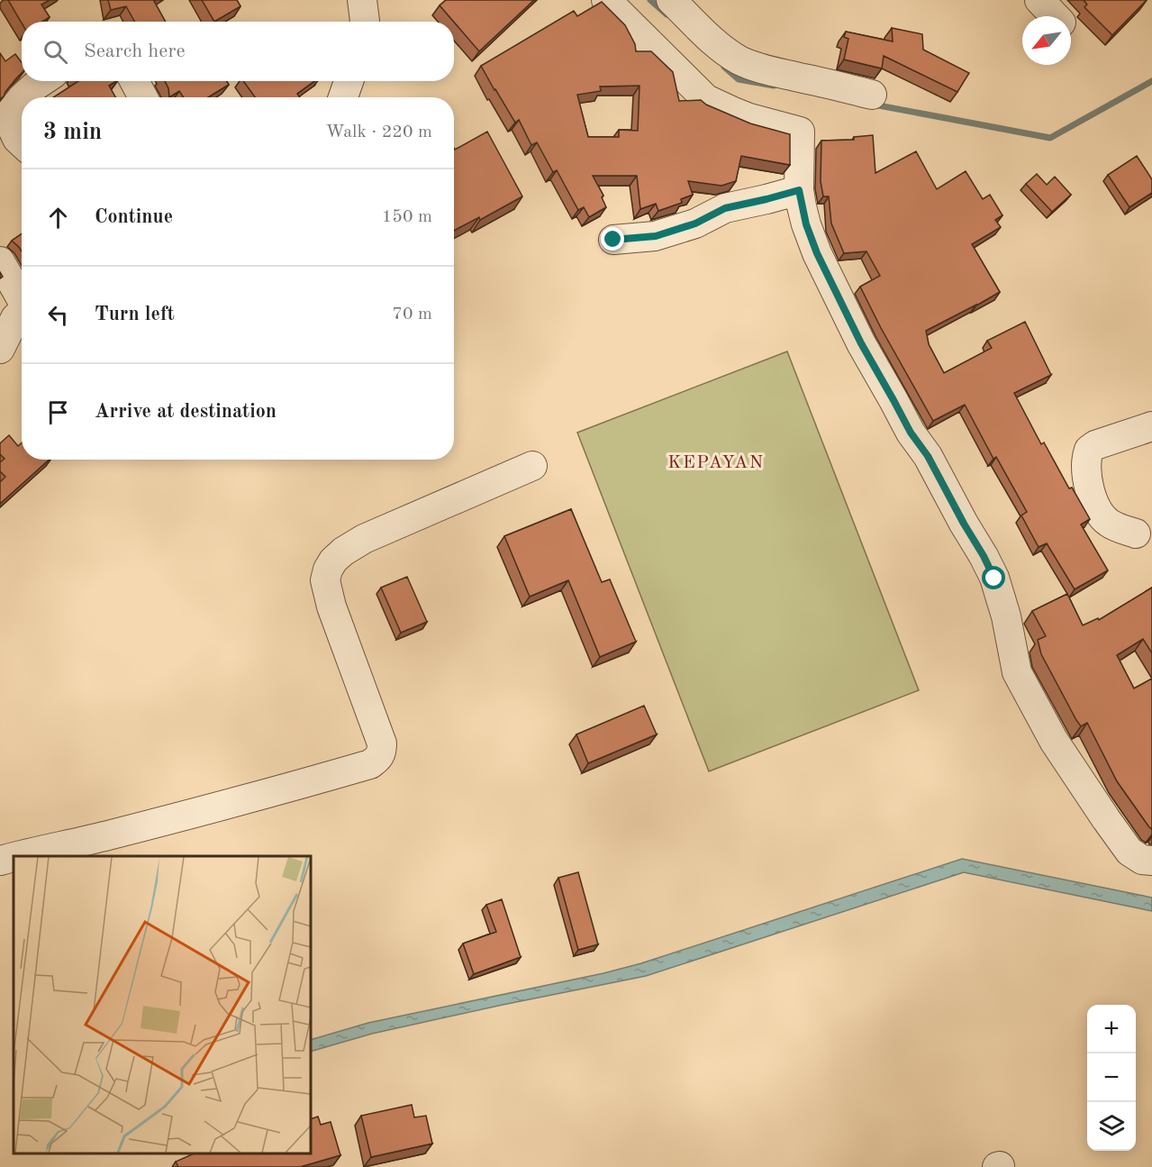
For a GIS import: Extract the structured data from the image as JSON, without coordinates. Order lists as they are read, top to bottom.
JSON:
{
  "districts": ["KEPAYAN"],
  "north": "bottom left",
  "page": {
    "search": "Search here",
    "heading": ["3 min", "Walk · 220 m"],
    "list": [
      ["Continue", "150 m"],
      ["Turn left", "70 m"],
      "Arrive at destination"
    ],
    "map_buttons": ["+", "−"]
  }
}
